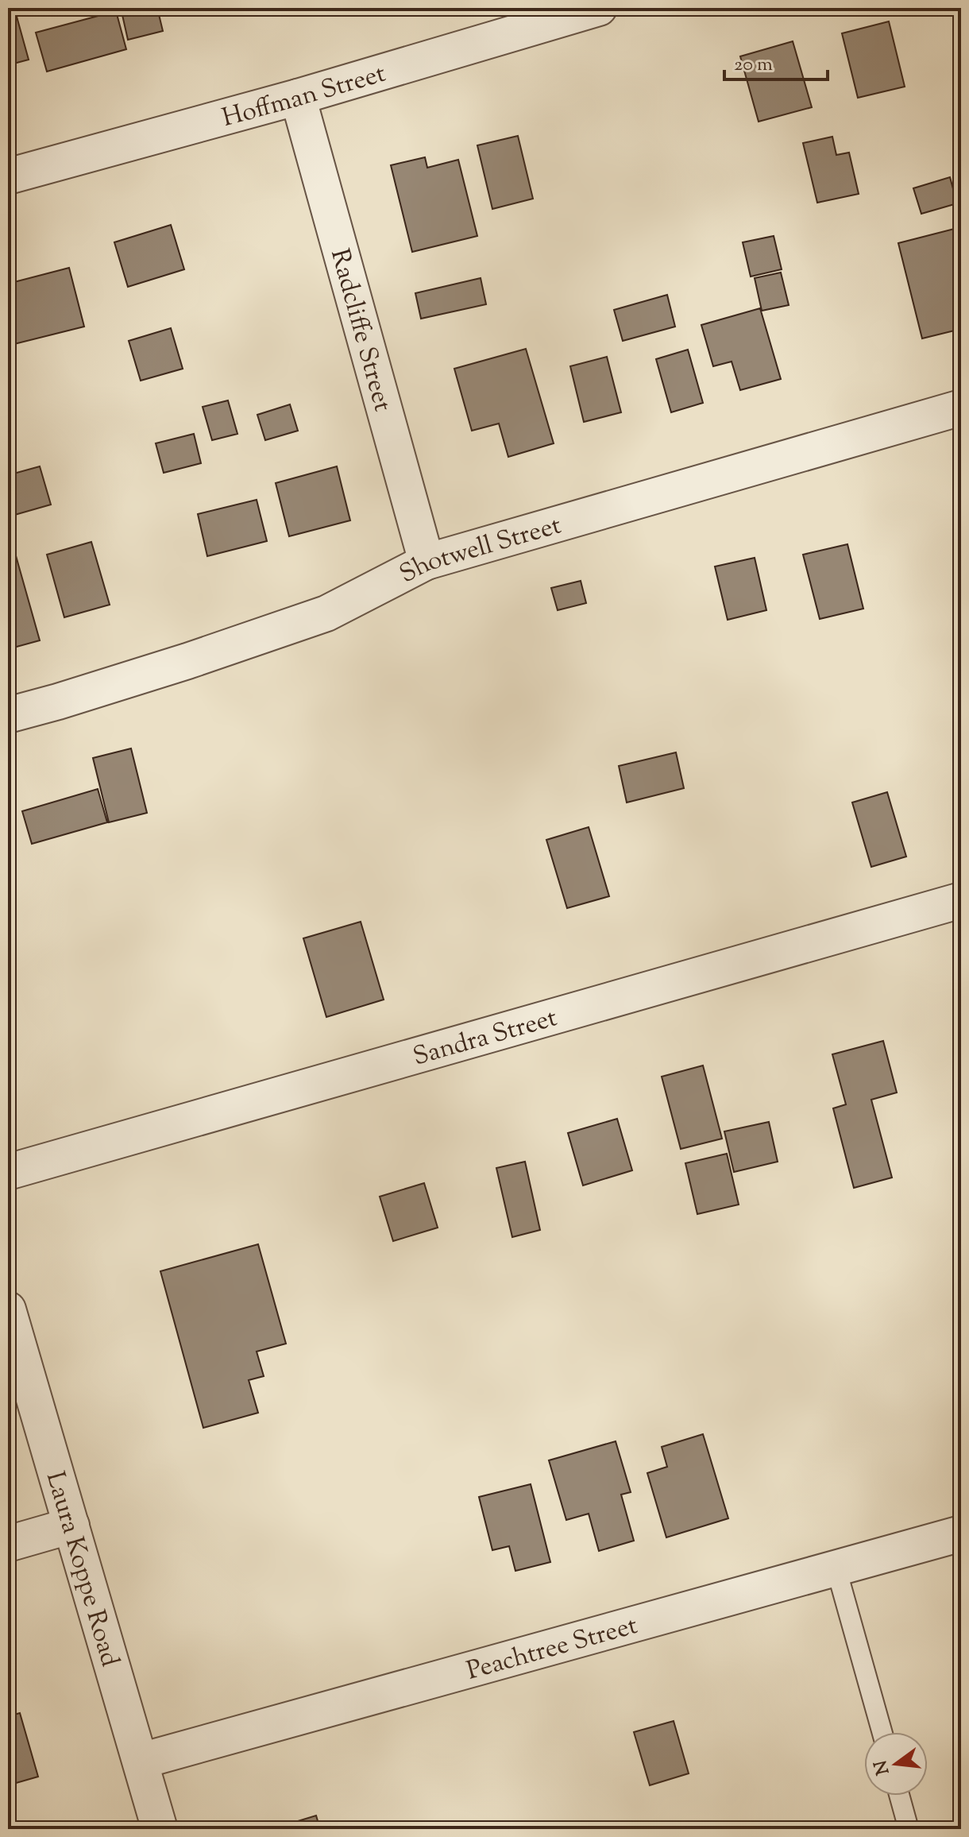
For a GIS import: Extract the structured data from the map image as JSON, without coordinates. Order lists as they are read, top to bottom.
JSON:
{
  "streets": {
    "street": [
      "Hoffman Street",
      "Radcliffe Street",
      "Shotwell Street",
      "Sandra Street",
      "Laura Koppe Road",
      "Peachtree Street"
    ]
  },
  "crossings": [
    ["Hoffman Street", "Radcliffe Street"],
    ["Radcliffe Street", "Shotwell Street"],
    ["Laura Koppe Road", "Peachtree Street"]
  ],
  "scale_bar": "20 m",
  "north": "left"
}
